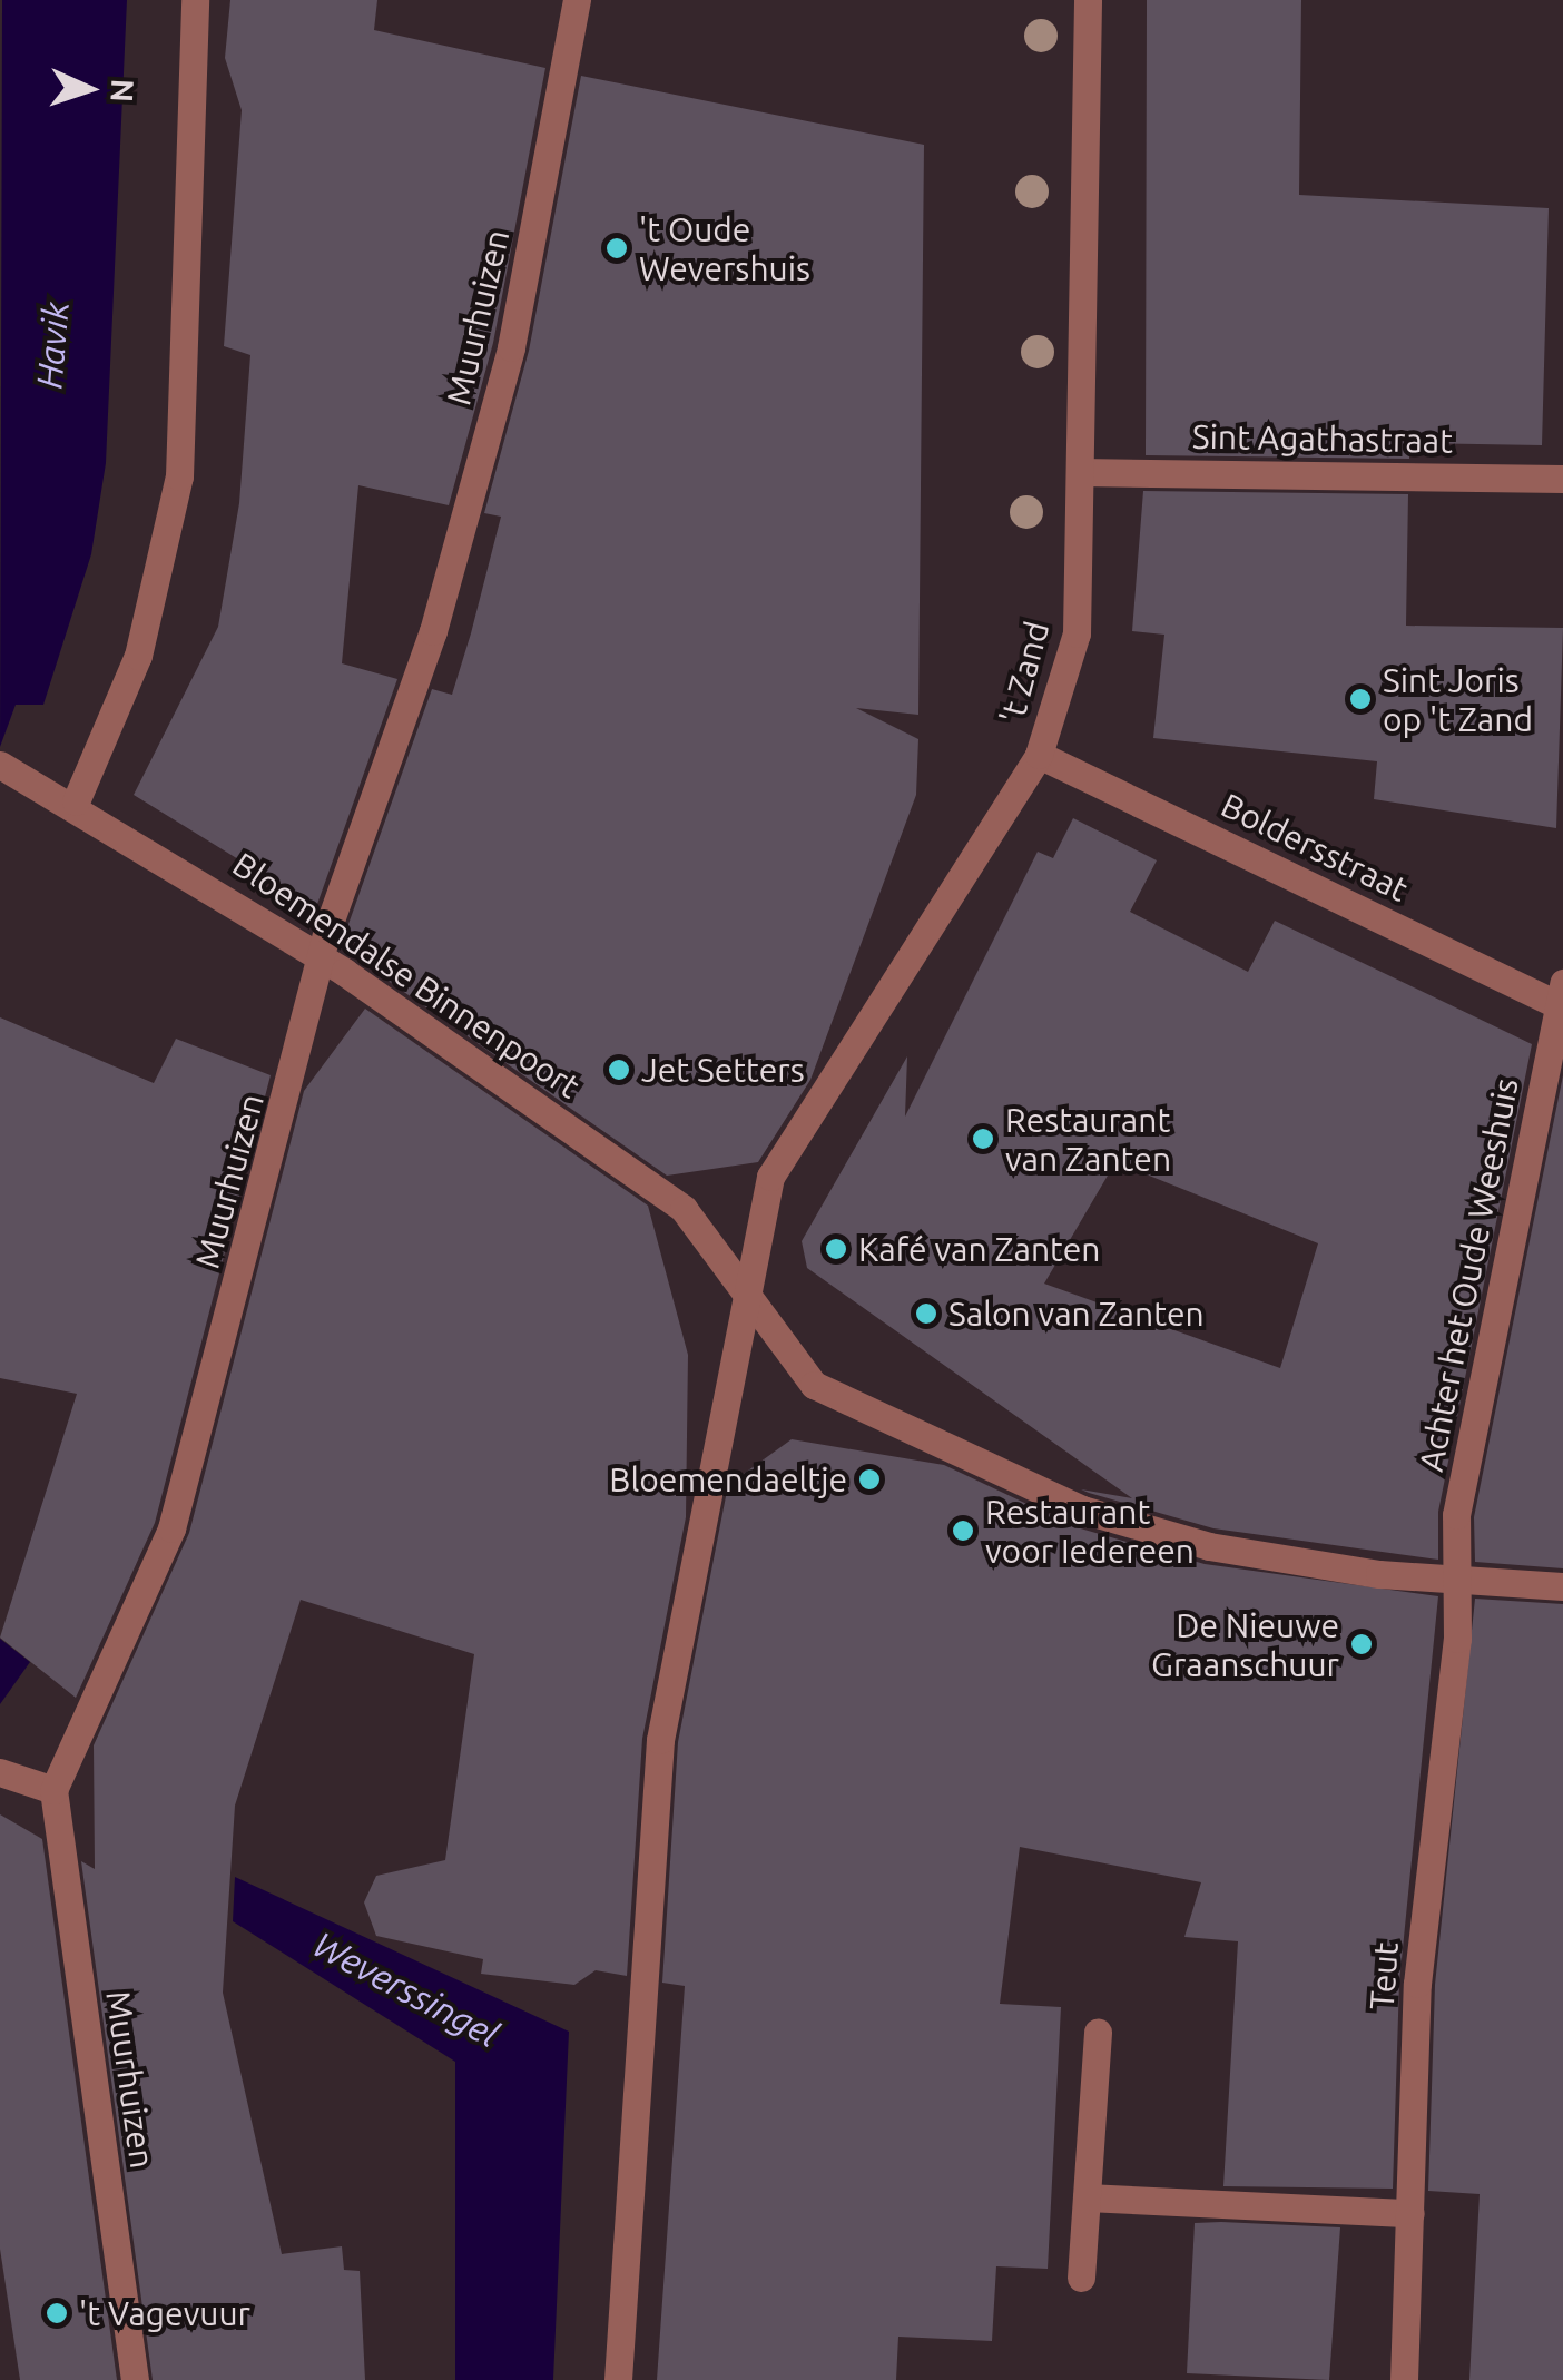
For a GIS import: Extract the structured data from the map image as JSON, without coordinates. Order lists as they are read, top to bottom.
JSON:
{
  "streets": {
    "street": [
      "Muurhuizen",
      "Sint Agathastraat",
      "'t Zand",
      "Boldersstraat",
      "Bloemendalse Binnenpoort",
      "Achter het Oude Weeshuis",
      "Teut"
    ]
  },
  "crossings": [
    ["Muurhuizen", "Bloemendalse Binnenpoort"],
    ["Sint Agathastraat", "'t Zand"],
    ["'t Zand", "Boldersstraat"],
    ["'t Zand", "Bloemendalse Binnenpoort"],
    ["Boldersstraat", "Achter het Oude Weeshuis"],
    ["Bloemendalse Binnenpoort", "Achter het Oude Weeshuis"],
    ["Bloemendalse Binnenpoort", "Teut"],
    ["Achter het Oude Weeshuis", "Teut"]
  ],
  "water": ["Havik", "Weverssingel"],
  "places": [
    "'t Oude Wevershuis",
    "Sint Joris op 't Zand",
    "Jet Setters",
    "Restaurant van Zanten",
    "Kafé van Zanten",
    "Salon van Zanten",
    "Bloemendaeltje",
    "Restaurant voor Iedereen",
    "De Nieuwe Graanschuur",
    "'t Vagevuur"
  ],
  "north": "right"
}
